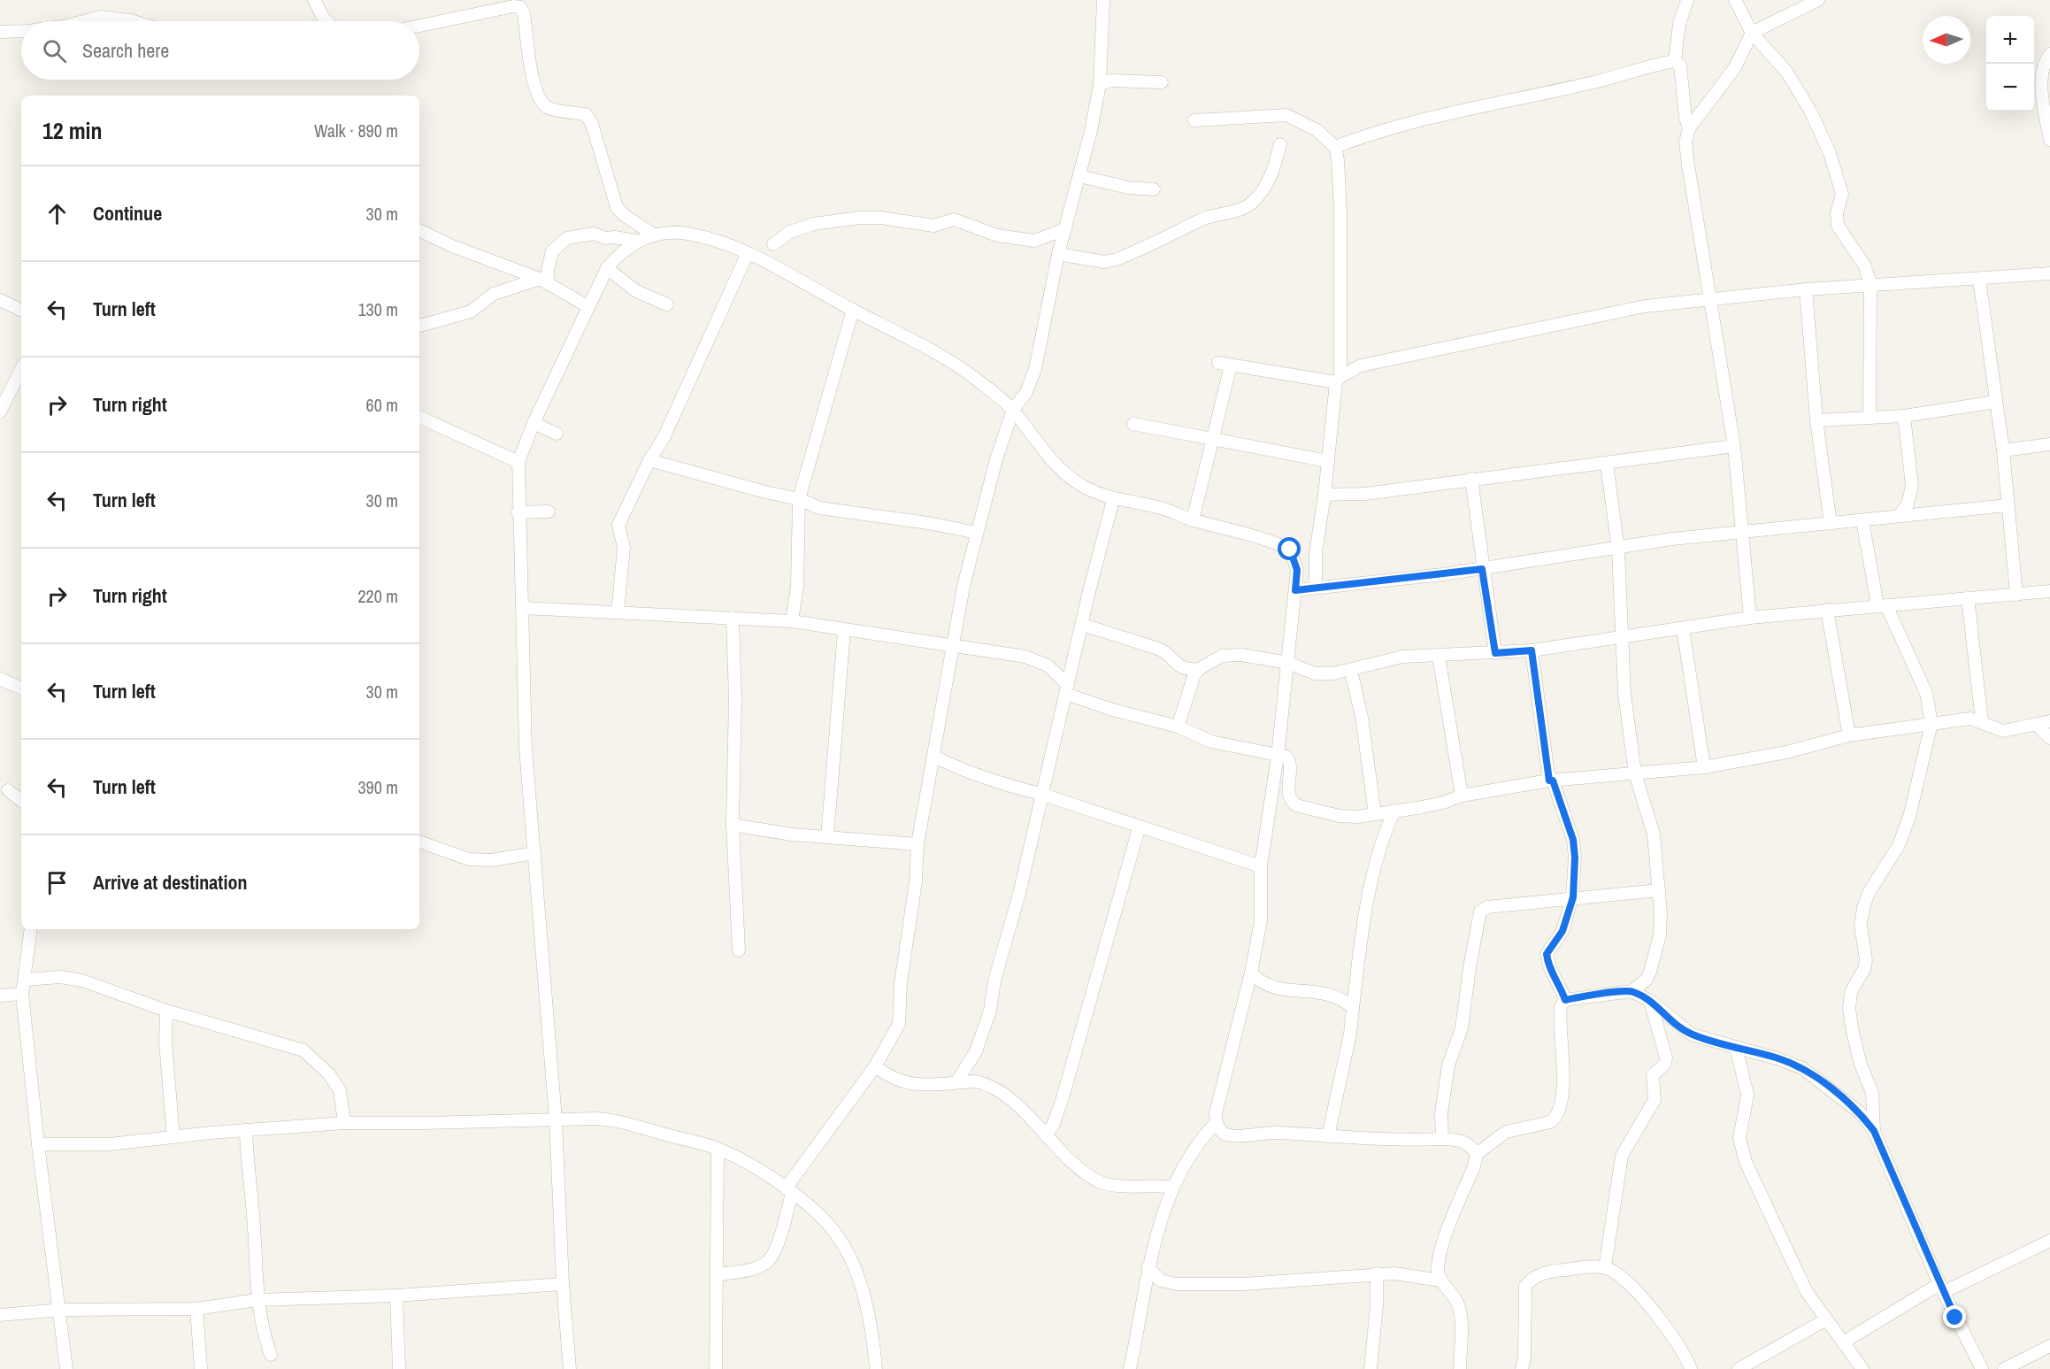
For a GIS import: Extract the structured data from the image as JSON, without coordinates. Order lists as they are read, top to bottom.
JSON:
{
  "north": "left",
  "page": {
    "map_buttons": ["+", "−"],
    "search": "Search here",
    "heading": ["12 min", "Walk · 890 m"],
    "list": [
      ["Continue", "30 m"],
      ["Turn left", "130 m"],
      ["Turn right", "60 m"],
      ["Turn left", "30 m"],
      ["Turn right", "220 m"],
      ["Turn left", "30 m"],
      ["Turn left", "390 m"],
      "Arrive at destination"
    ]
  }
}
